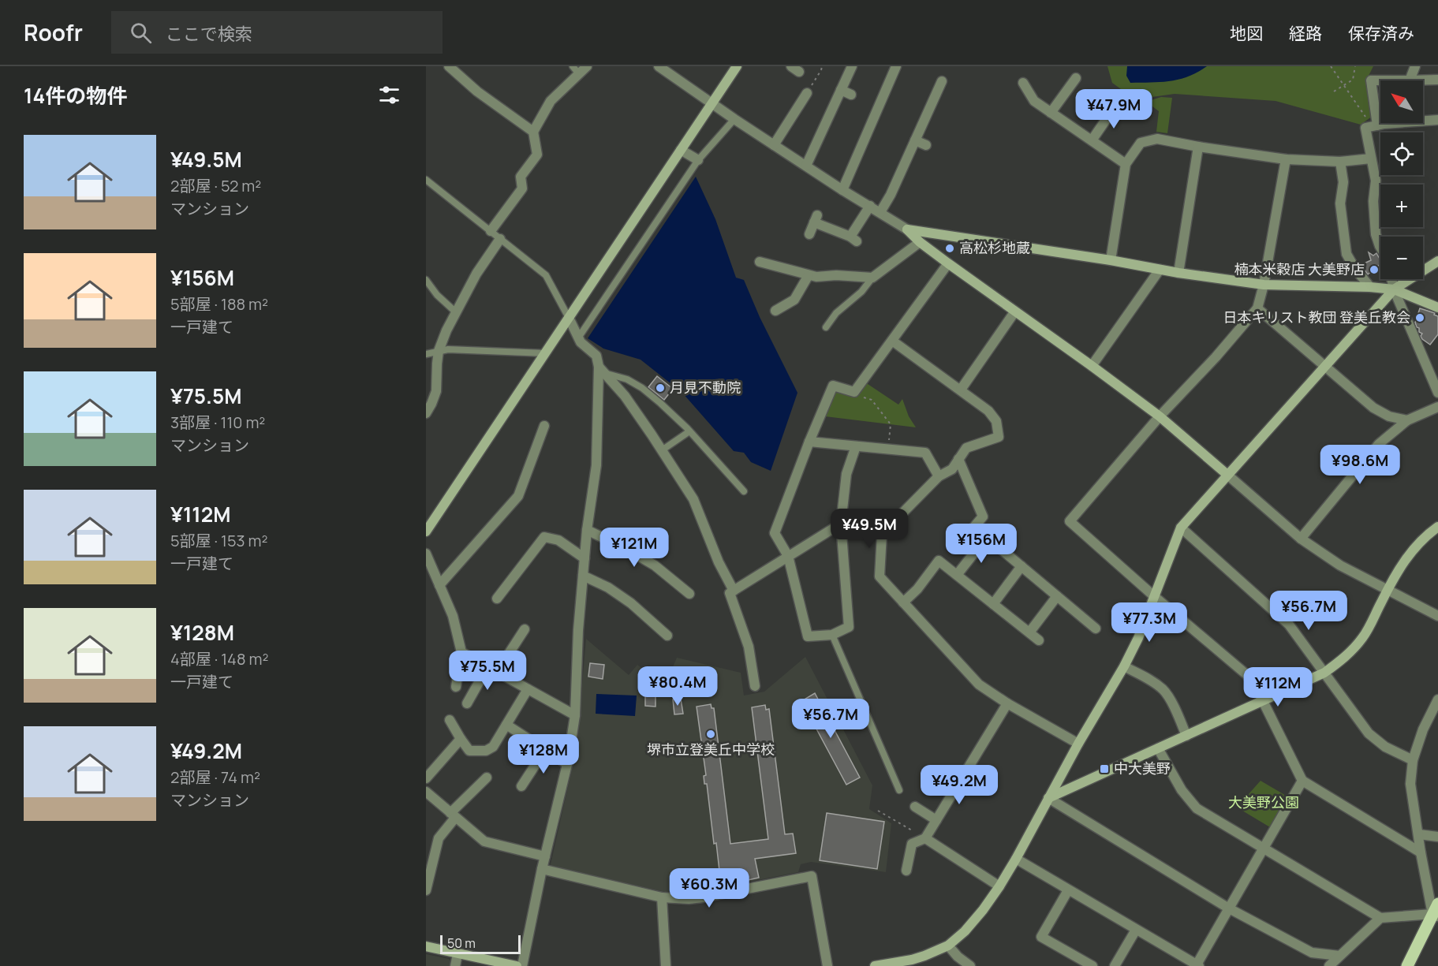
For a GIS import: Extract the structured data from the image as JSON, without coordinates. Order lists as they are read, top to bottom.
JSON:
{
  "parks": ["大美野公園"],
  "places": {
    "other": [
      "高松杉地蔵",
      "楠本米穀店 大美野店",
      "日本キリスト教団 登美丘教会",
      "月見不動院",
      "堺市立登美丘中学校"
    ],
    "transit": ["中大美野"]
  },
  "scale_bar": "50 m",
  "north": "top left",
  "page": {
    "header": "Roofr",
    "search": "ここで検索",
    "nav": ["地図", "経路", "保存済み"],
    "heading": "14件の物件",
    "map_buttons": ["+", "−"],
    "price": [
      "¥47.9M",
      "¥98.6M",
      "¥49.5M",
      "¥156M",
      "¥121M",
      "¥56.7M",
      "¥77.3M",
      "¥75.5M",
      "¥80.4M",
      "¥112M",
      "¥56.7M",
      "¥128M",
      "¥49.2M",
      "¥60.3M"
    ],
    "list": [
      {
        "name": "¥49.5M",
        "note": "2部屋 · 52 m² · マンション"
      },
      {
        "name": "¥156M",
        "note": "5部屋 · 188 m² · 一戸建て"
      },
      {
        "name": "¥75.5M",
        "note": "3部屋 · 110 m² · マンション"
      },
      {
        "name": "¥112M",
        "note": "5部屋 · 153 m² · 一戸建て"
      },
      {
        "name": "¥128M",
        "note": "4部屋 · 148 m² · 一戸建て"
      },
      {
        "name": "¥49.2M",
        "note": "2部屋 · 74 m² · マンション"
      }
    ],
    "scale": "50 m"
  }
}
